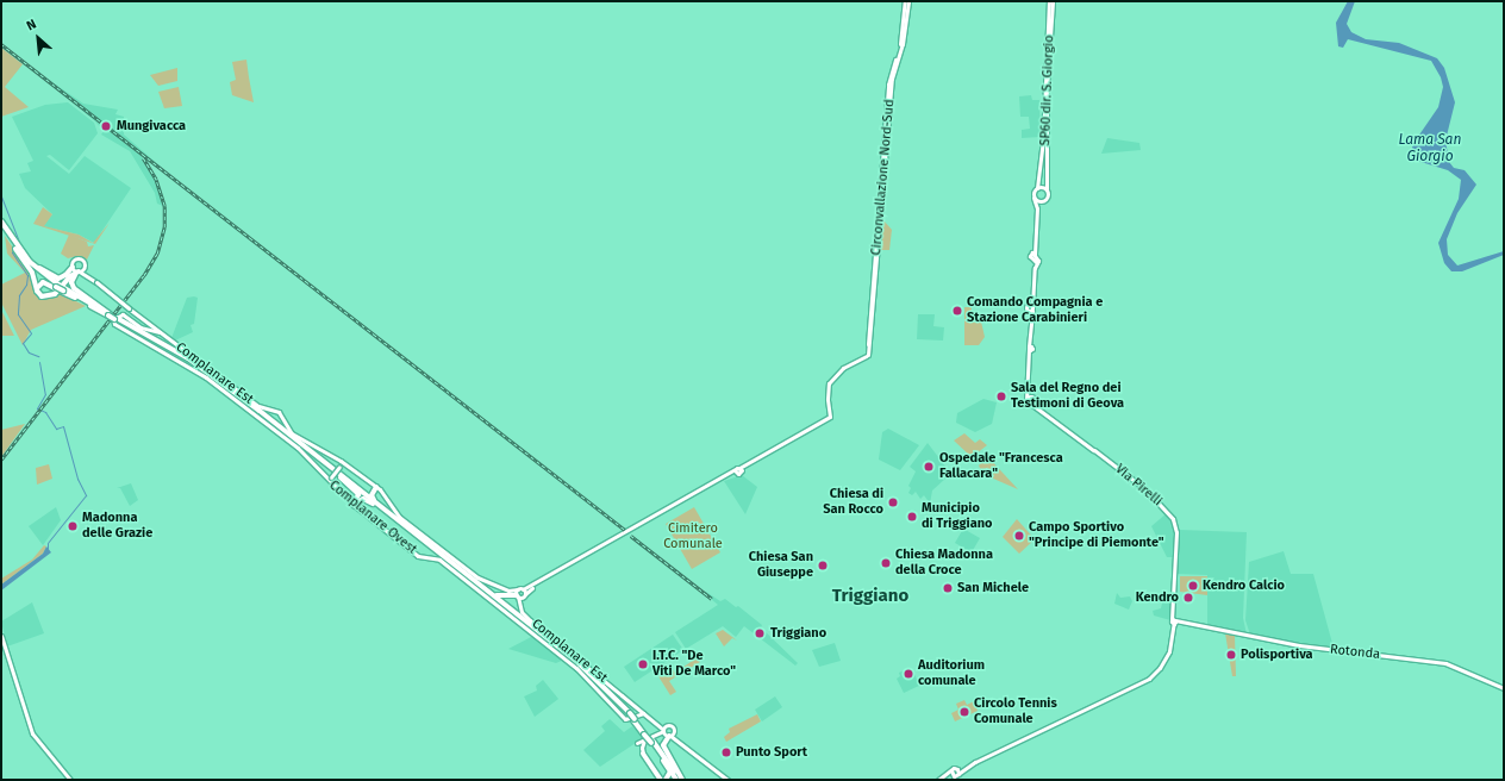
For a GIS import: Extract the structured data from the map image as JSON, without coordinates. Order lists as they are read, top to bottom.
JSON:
{
  "streets": {
    "main road": [
      "SP60 dir. S. Giorgio",
      "Circonvallazione Nord-Sud",
      "Complanare Est",
      "Via Pirelli",
      "Complanare Ovest",
      "Rotonda"
    ]
  },
  "crossings": [
    ["Complanare Est", "Complanare Ovest"],
    ["Via Pirelli", "Rotonda"]
  ],
  "districts": ["Triggiano"],
  "water": ["Lama San Giorgio"],
  "parks": ["Cimitero Comunale"],
  "places": [
    "Mungivacca",
    "Comando Compagnia e Stazione Carabinieri",
    "Sala del Regno dei Testimoni di Geova",
    "Ospedale \"Francesca Fallacara\"",
    "Chiesa di San Rocco",
    "Municipio di Triggiano",
    "Madonna delle Grazie",
    "Campo Sportivo \"Principe di Piemonte\"",
    "Chiesa Madonna della Croce",
    "Chiesa San Giuseppe",
    "Kendro Calcio",
    "San Michele",
    "Kendro",
    "Triggiano",
    "Polisportiva",
    "I.T.C. \"De Viti De Marco\"",
    "Auditorium comunale",
    "Circolo Tennis Comunale",
    "Punto Sport"
  ],
  "north": "top left"
}
